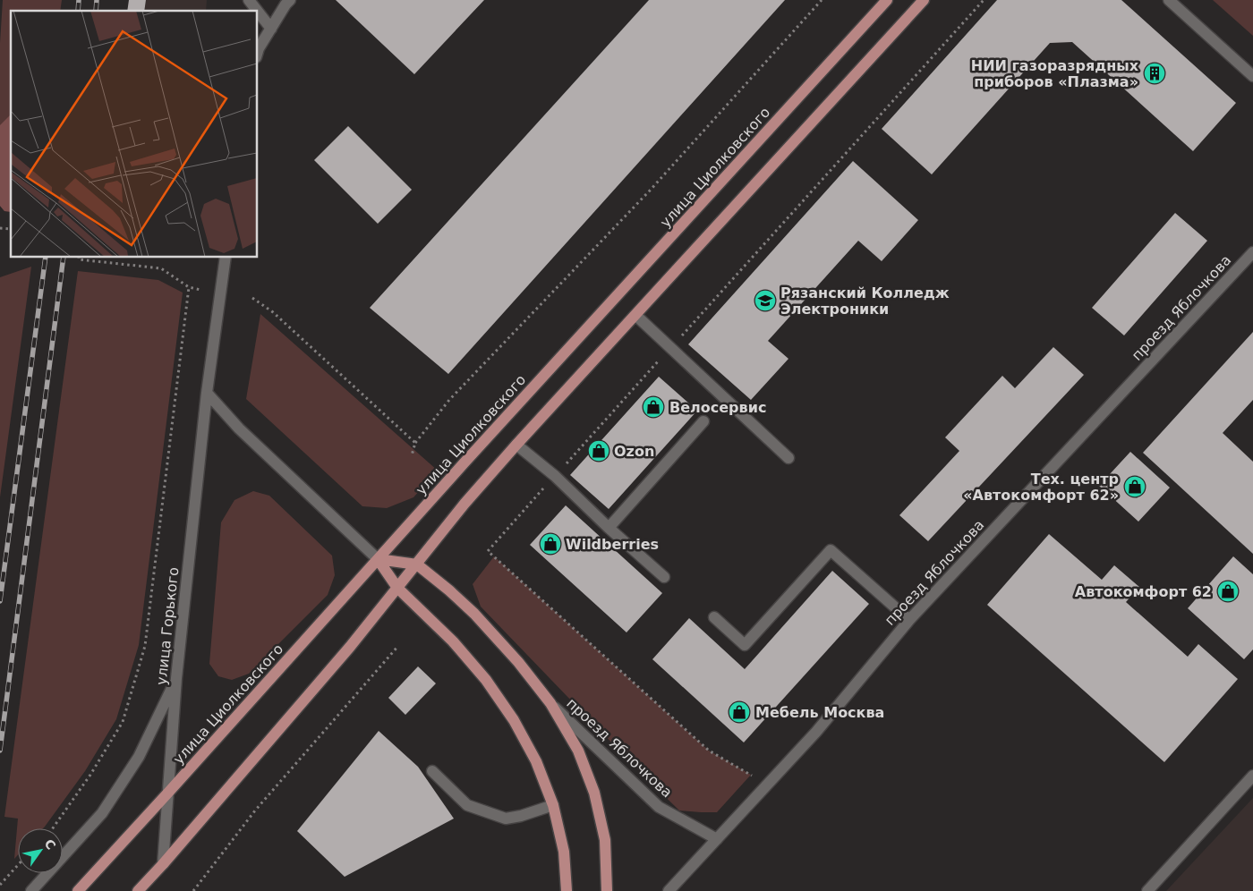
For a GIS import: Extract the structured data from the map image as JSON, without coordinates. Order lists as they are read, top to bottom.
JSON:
{
  "streets": {
    "main road": ["улица Циолковского", "проезд Яблочкова"],
    "street": ["улица Горького"]
  },
  "crossings": [
    ["улица Циолковского", "улица Горького"]
  ],
  "places": {
    "building": ["НИИ газоразрядных приборов «Плазма»"],
    "school or university": ["Рязанский Колледж Электроники"],
    "shop": [
      "Велосервис",
      "Ozon",
      "Тех. центр «Автокомфорт 62»",
      "Wildberries",
      "Автокомфорт 62",
      "Мебель Москва"
    ]
  },
  "north": "top right"
}
